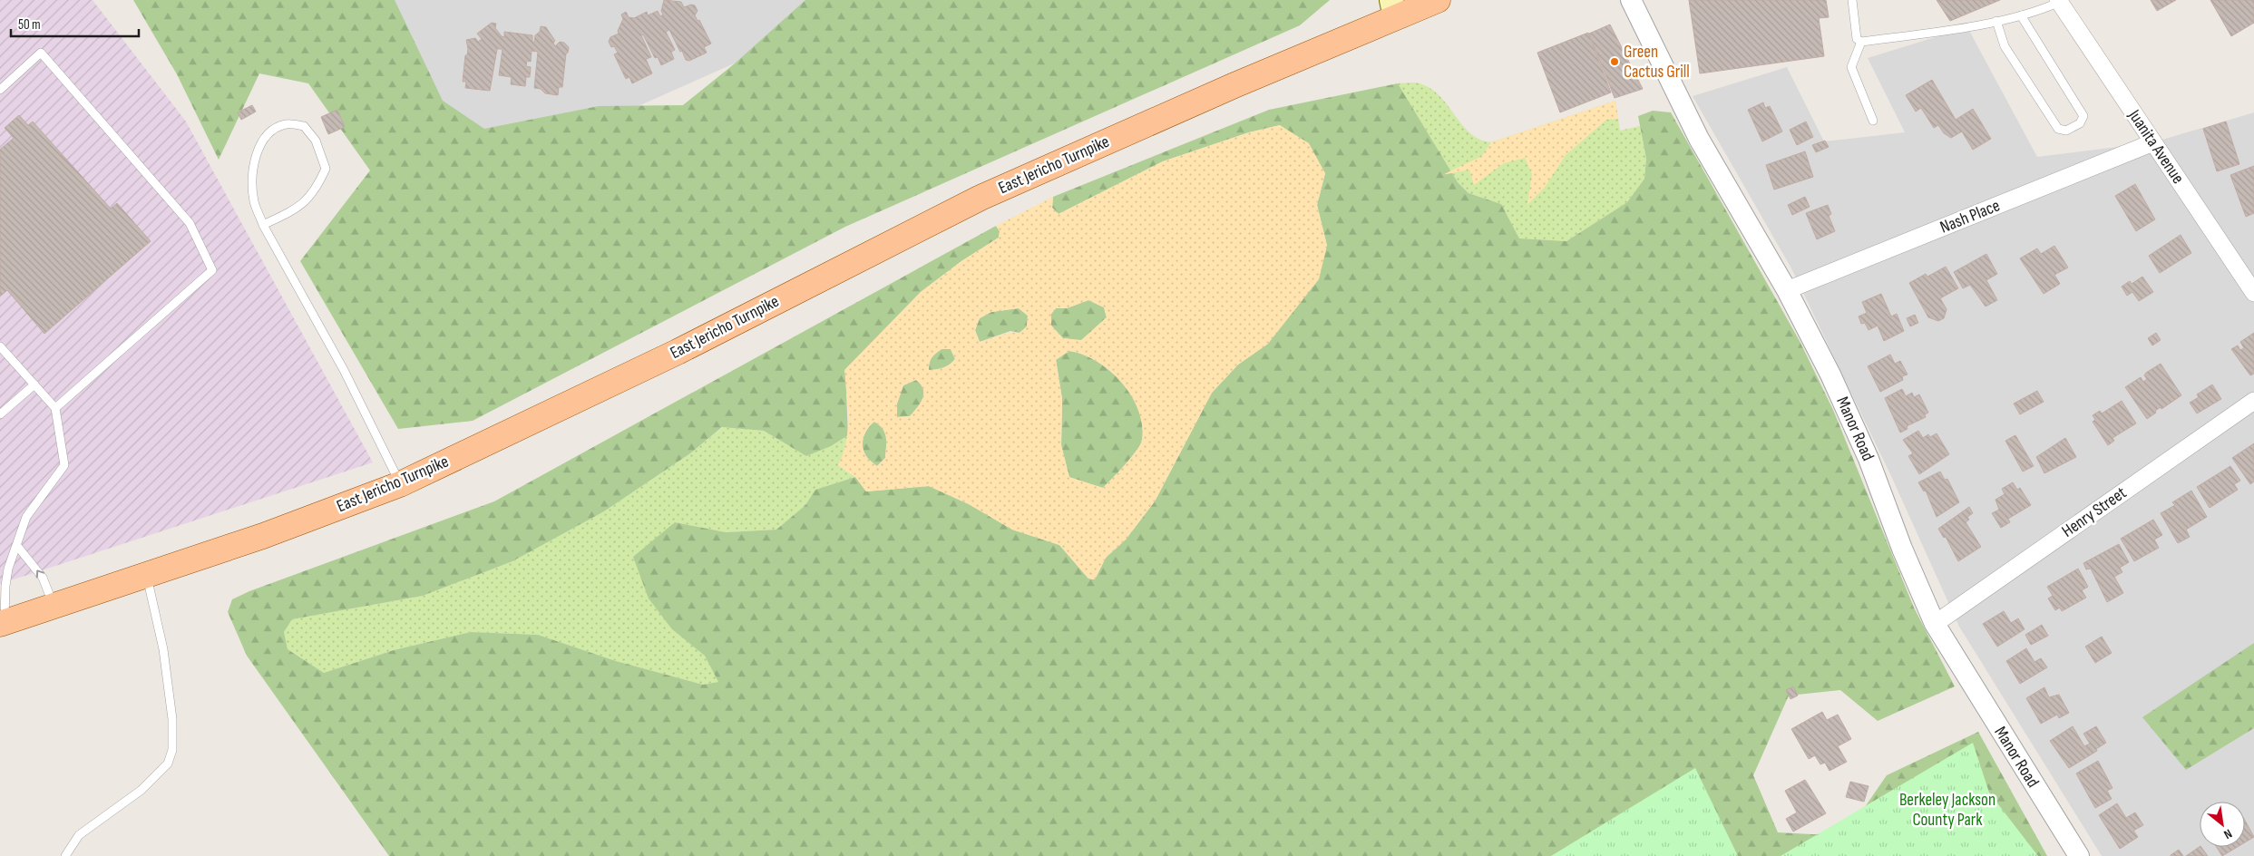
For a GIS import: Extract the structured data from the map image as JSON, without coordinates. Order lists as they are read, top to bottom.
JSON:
{
  "streets": {
    "main road": ["East Jericho Turnpike"],
    "street": [
      "Juanita Avenue",
      "Nash Place",
      "Manor Road",
      "Henry Street"
    ]
  },
  "crossings": [
    ["Juanita Avenue", "Nash Place"],
    ["Nash Place", "Manor Road"],
    ["Manor Road", "Henry Street"]
  ],
  "parks": ["Berkeley Jackson County Park"],
  "places": ["Green Cactus Grill"],
  "scale_bar": "50 m",
  "north": "bottom right"
}
